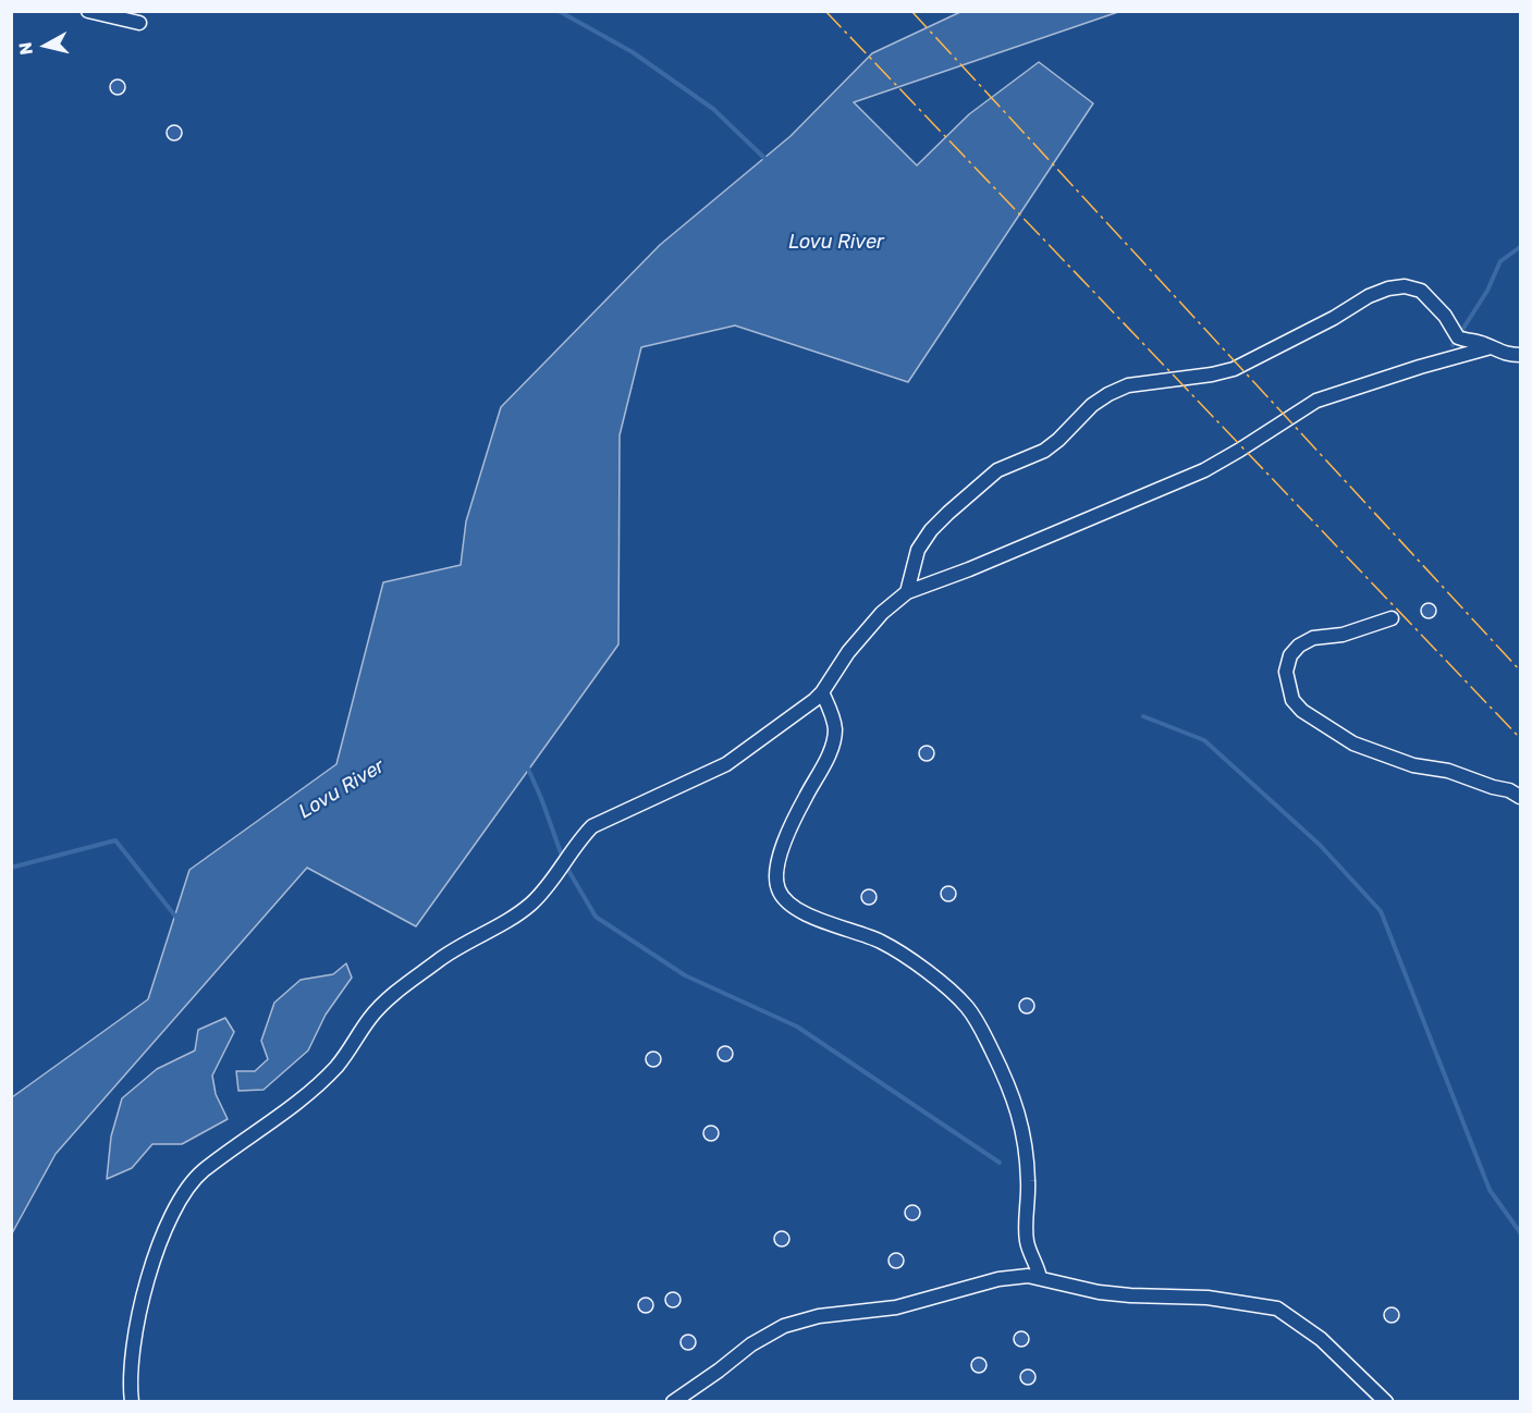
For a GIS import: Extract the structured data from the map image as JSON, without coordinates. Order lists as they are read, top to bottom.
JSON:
{
  "water": ["Lovu River"],
  "north": "left"
}
